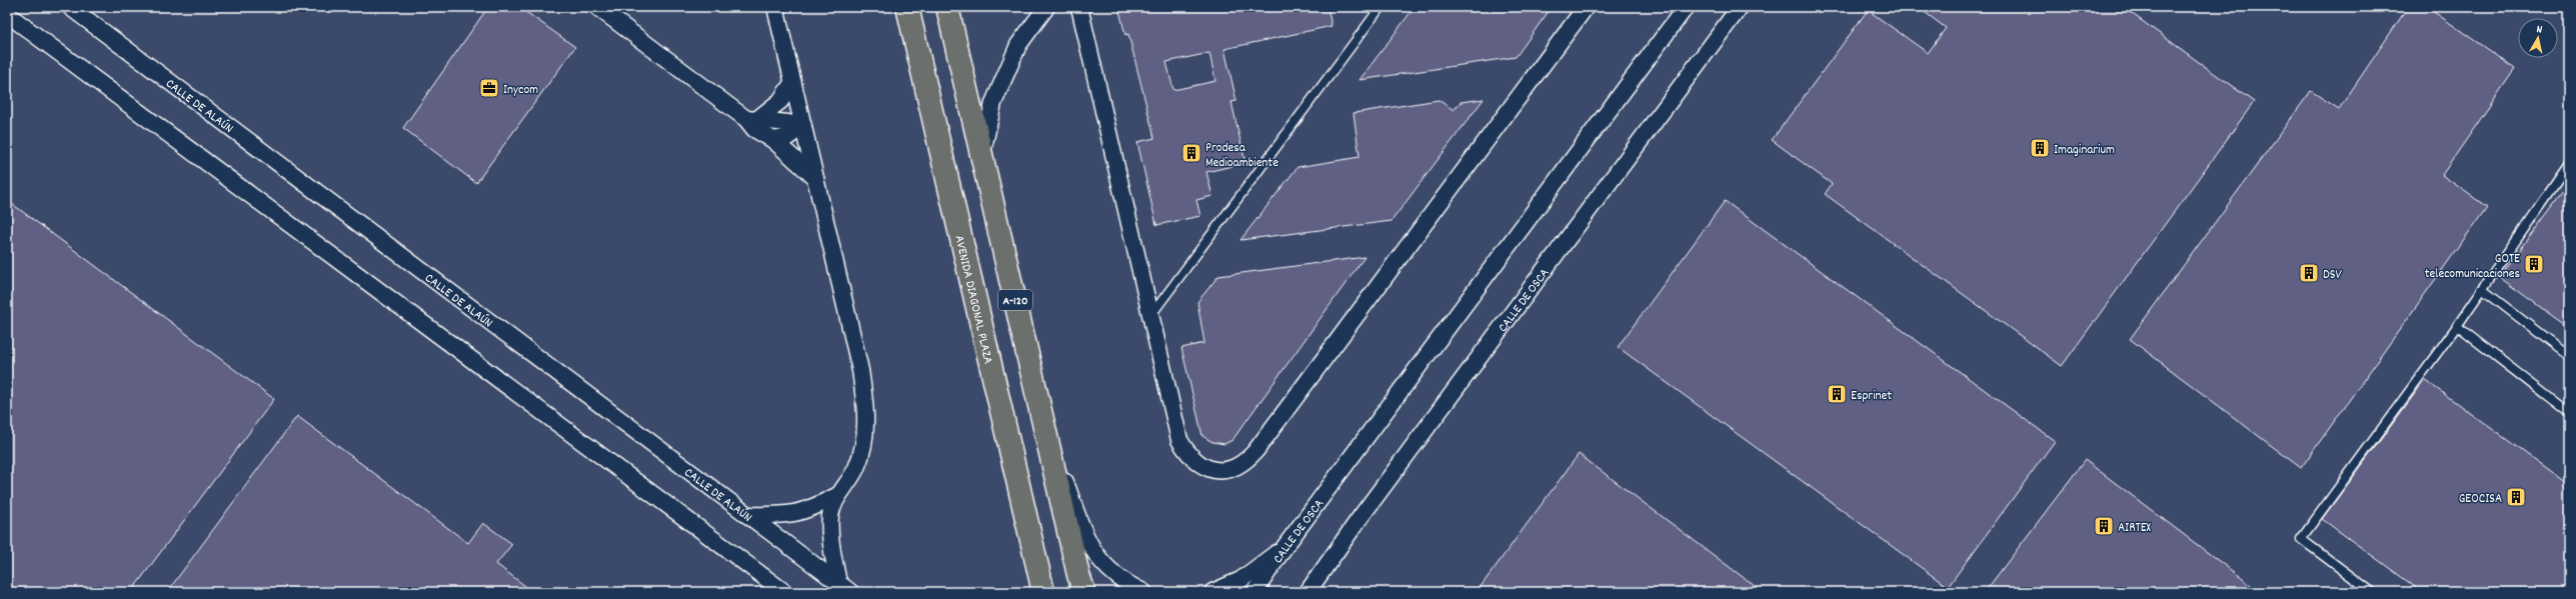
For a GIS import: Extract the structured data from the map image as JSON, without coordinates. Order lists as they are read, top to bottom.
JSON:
{
  "streets": {
    "main road": ["AVENIDA DIAGONAL PLAZA", "A-120"],
    "street": ["CALLE DE ALAÚN", "CALLE DE OSCA"]
  },
  "places": {
    "office": ["Inycom"],
    "building": [
      "Imaginarium",
      "Prodesa Medioambiente",
      "GOTE telecomunicaciones",
      "DSV",
      "Esprinet",
      "GEOCISA",
      "AIRTEX"
    ]
  },
  "north": "top"
}
